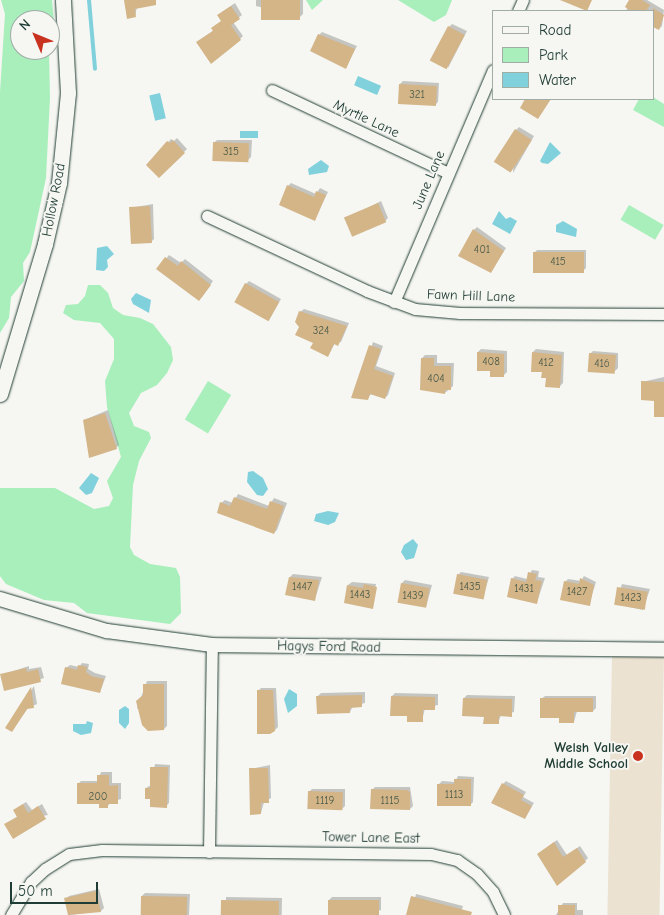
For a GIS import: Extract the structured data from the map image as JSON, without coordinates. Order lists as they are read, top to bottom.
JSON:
{
  "streets": {
    "main road": ["Hollow Road"],
    "street": [
      "Myrtle Lane",
      "June Lane",
      "Fawn Hill Lane",
      "Hagys Ford Road",
      "Tower Lane East"
    ]
  },
  "crossings": [
    ["Myrtle Lane", "June Lane"],
    ["June Lane", "Fawn Hill Lane"]
  ],
  "places": ["Welsh Valley Middle School"],
  "house_numbers": [
    "321",
    "315",
    "401",
    "415",
    "324",
    "408",
    "412",
    "416",
    "404",
    "1447",
    "1435",
    "1431",
    "1427",
    "1443",
    "1439",
    "1423",
    "1113",
    "200",
    "1119",
    "1115"
  ],
  "legend": ["Road", "Park", "Water"],
  "scale_bar": "50 m",
  "north": "top left"
}
